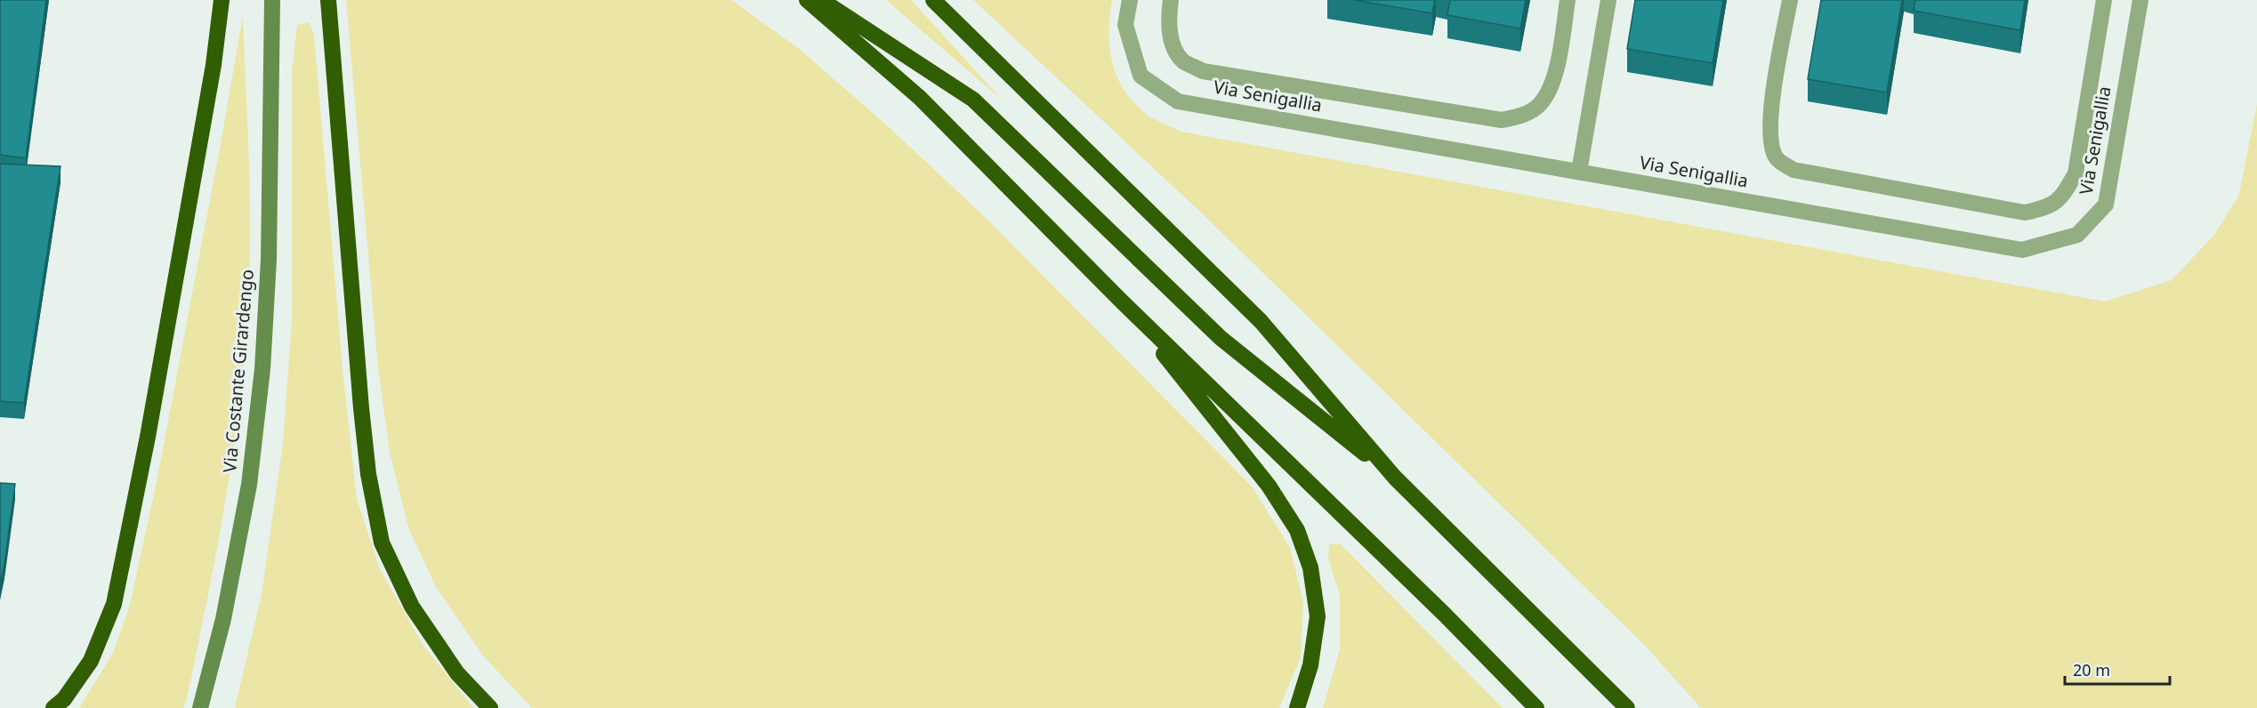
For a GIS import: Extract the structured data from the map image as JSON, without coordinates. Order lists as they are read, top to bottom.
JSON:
{
  "streets": {
    "street": ["Via Costante Girardengo"],
    "lane": ["Via Senigallia"]
  },
  "scale_bar": "20 m"
}
